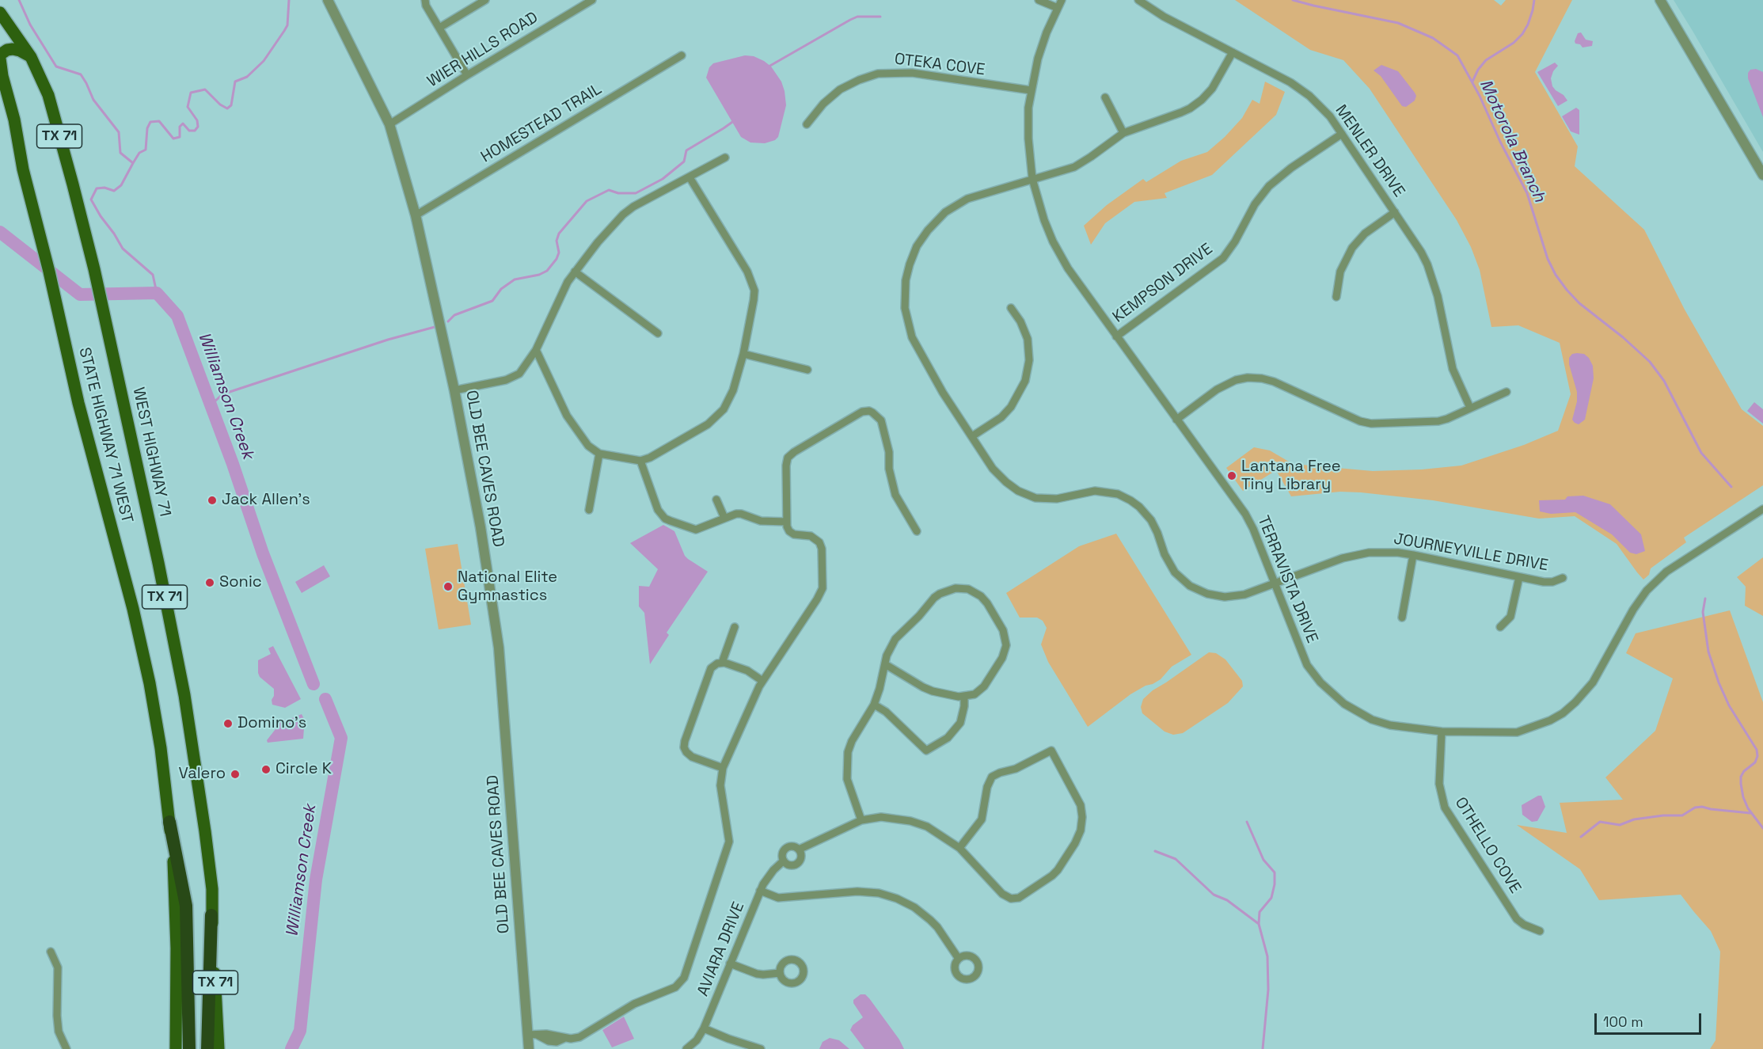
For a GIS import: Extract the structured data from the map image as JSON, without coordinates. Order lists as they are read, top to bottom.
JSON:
{
  "streets": {
    "highway": ["TX 71"],
    "main road": ["STATE HIGHWAY 71 WEST", "WEST HIGHWAY 71"],
    "street": [
      "WIER HILLS ROAD",
      "OTEKA COVE",
      "HOMESTEAD TRAIL",
      "MENLER DRIVE",
      "KEMPSON DRIVE",
      "OLD BEE CAVES ROAD",
      "JOURNEYVILLE DRIVE",
      "TERRAVISTA DRIVE",
      "OTHELLO COVE",
      "AVIARA DRIVE"
    ]
  },
  "crossings": [
    ["WIER HILLS ROAD", "OLD BEE CAVES ROAD"],
    ["OTEKA COVE", "TERRAVISTA DRIVE"],
    ["HOMESTEAD TRAIL", "OLD BEE CAVES ROAD"],
    ["TX 71", "STATE HIGHWAY 71 WEST"],
    ["TX 71", "WEST HIGHWAY 71"],
    ["MENLER DRIVE", "KEMPSON DRIVE"],
    ["MENLER DRIVE", "JOURNEYVILLE DRIVE"],
    ["KEMPSON DRIVE", "TERRAVISTA DRIVE"],
    ["JOURNEYVILLE DRIVE", "TERRAVISTA DRIVE"],
    ["TERRAVISTA DRIVE", "OTHELLO COVE"]
  ],
  "water": ["Motorola Branch", "Williamson Creek"],
  "places": [
    "Lantana Free Tiny Library",
    "Jack Allen's",
    "Sonic",
    "National Elite Gymnastics",
    "Domino's",
    "Circle K",
    "Valero"
  ],
  "scale_bar": "100 m"
}
